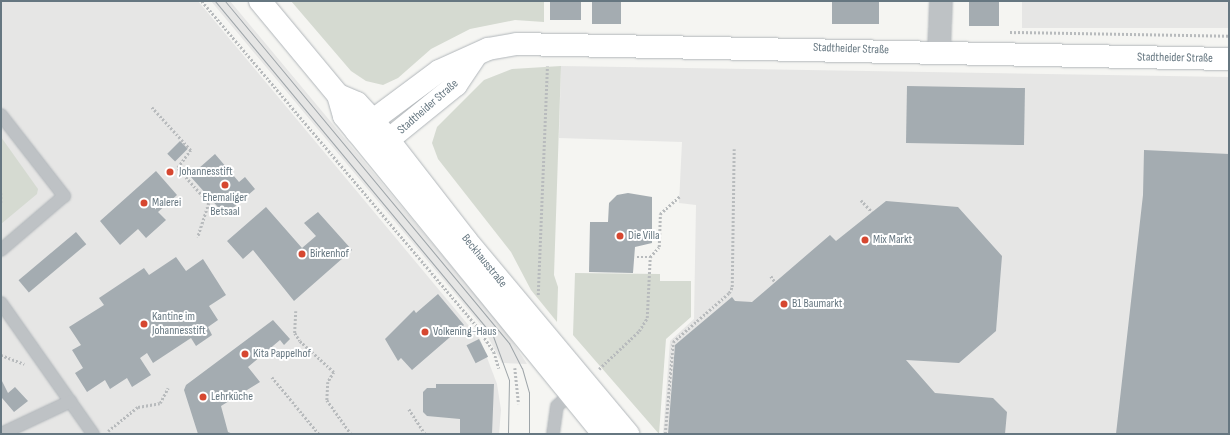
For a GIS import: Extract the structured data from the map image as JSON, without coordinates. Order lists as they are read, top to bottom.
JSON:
{
  "streets": {
    "street": ["Stadtheider Straße", "Beckhausstraße"]
  },
  "crossings": [
    ["Stadtheider Straße", "Beckhausstraße"]
  ],
  "places": [
    "Johannesstift",
    "Ehemaliger Betsaal",
    "Malerei",
    "Die Villa",
    "Mix Markt",
    "Birkenhof",
    "B1 Baumarkt",
    "Kantine im Johannesstift",
    "Volkening-Haus",
    "Kita Pappelhof",
    "Lehrküche"
  ]
}
